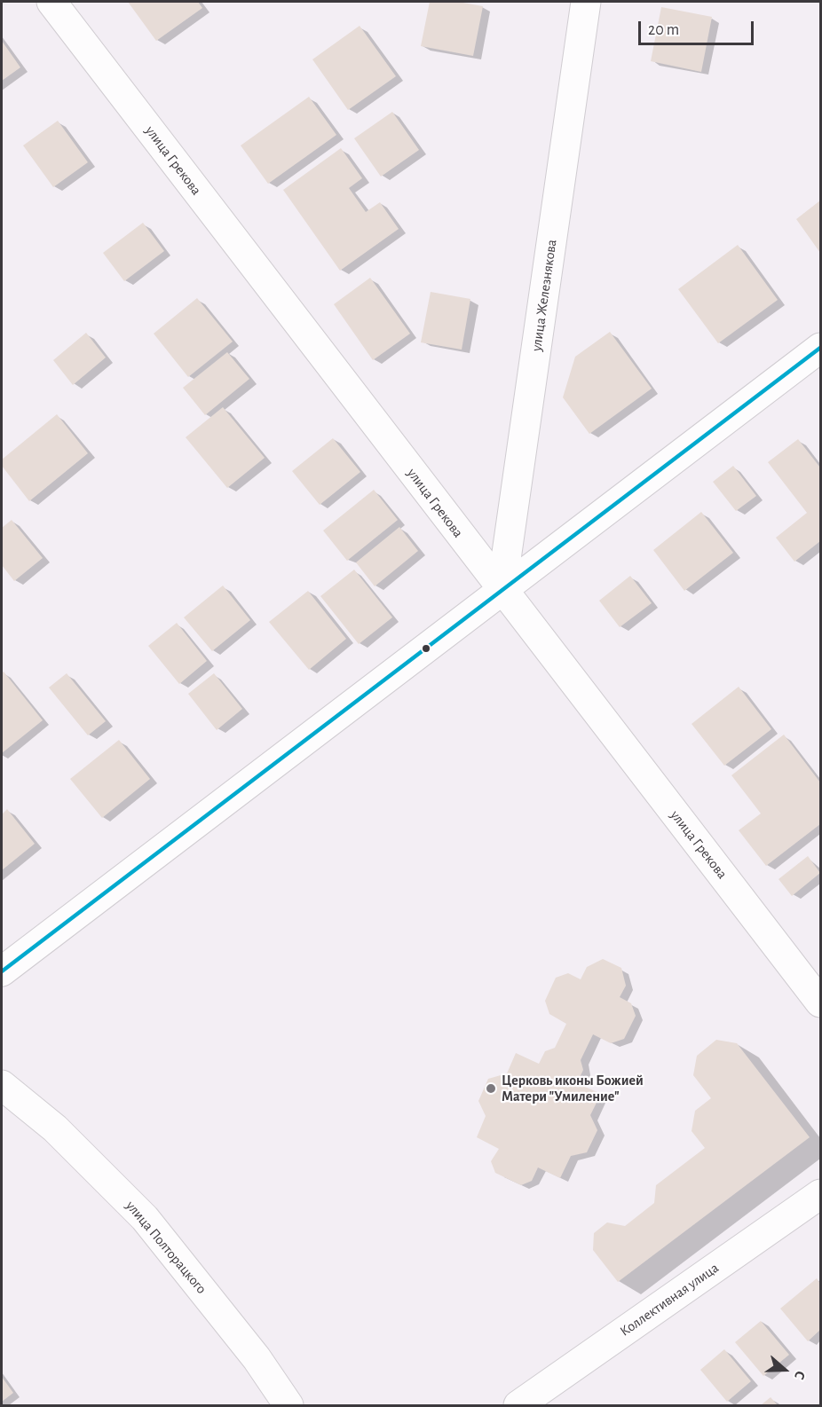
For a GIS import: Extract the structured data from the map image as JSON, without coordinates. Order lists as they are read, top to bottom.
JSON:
{
  "streets": {
    "street": [
      "улица Грекова",
      "улица Железнякова",
      "улица Полторацкого",
      "Коллективная улица"
    ]
  },
  "crossings": [
    ["улица Грекова", "улица Железнякова"]
  ],
  "places": ["Церковь иконы Божией Матери \"Умиление\""],
  "scale_bar": "20 m",
  "north": "right"
}
